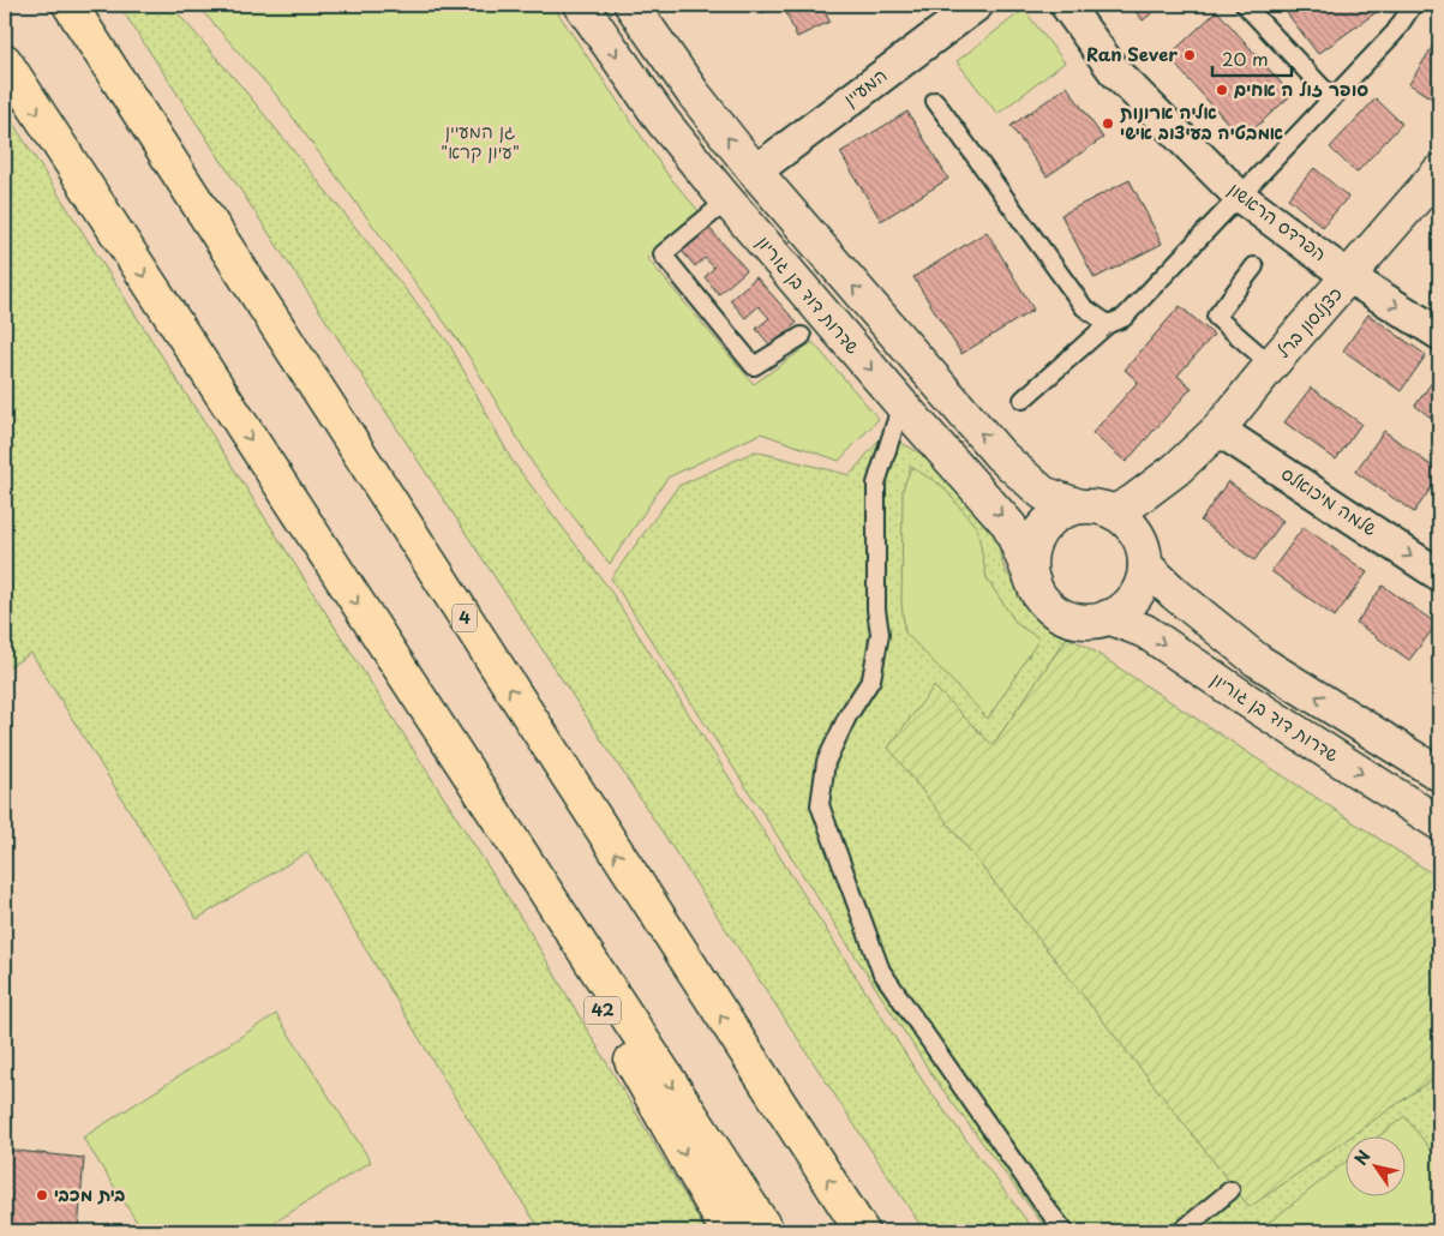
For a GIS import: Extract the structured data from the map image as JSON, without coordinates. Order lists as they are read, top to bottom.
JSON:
{
  "streets": {
    "highway": ["4", "42"],
    "street": [
      "המעיין",
      "הפרדס הראשון",
      "שדרות דוד בן גוריון",
      "כצנלסון ברל",
      "שלמה מיכואלס"
    ]
  },
  "crossings": [
    ["הפרדס הראשון", "כצנלסון ברל"],
    ["שדרות דוד בן גוריון", "כצנלסון ברל"],
    ["כצנלסון ברל", "שלמה מיכואלס"]
  ],
  "parks": ["גן המעיין \"עיון קרא\""],
  "places": [
    "Ran Sever",
    "סופר זול ה אחים",
    "אליה ארונות אמבטיה בעיצוב אישי",
    "בית מכבי"
  ],
  "scale_bar": "20 m",
  "north": "top left"
}
